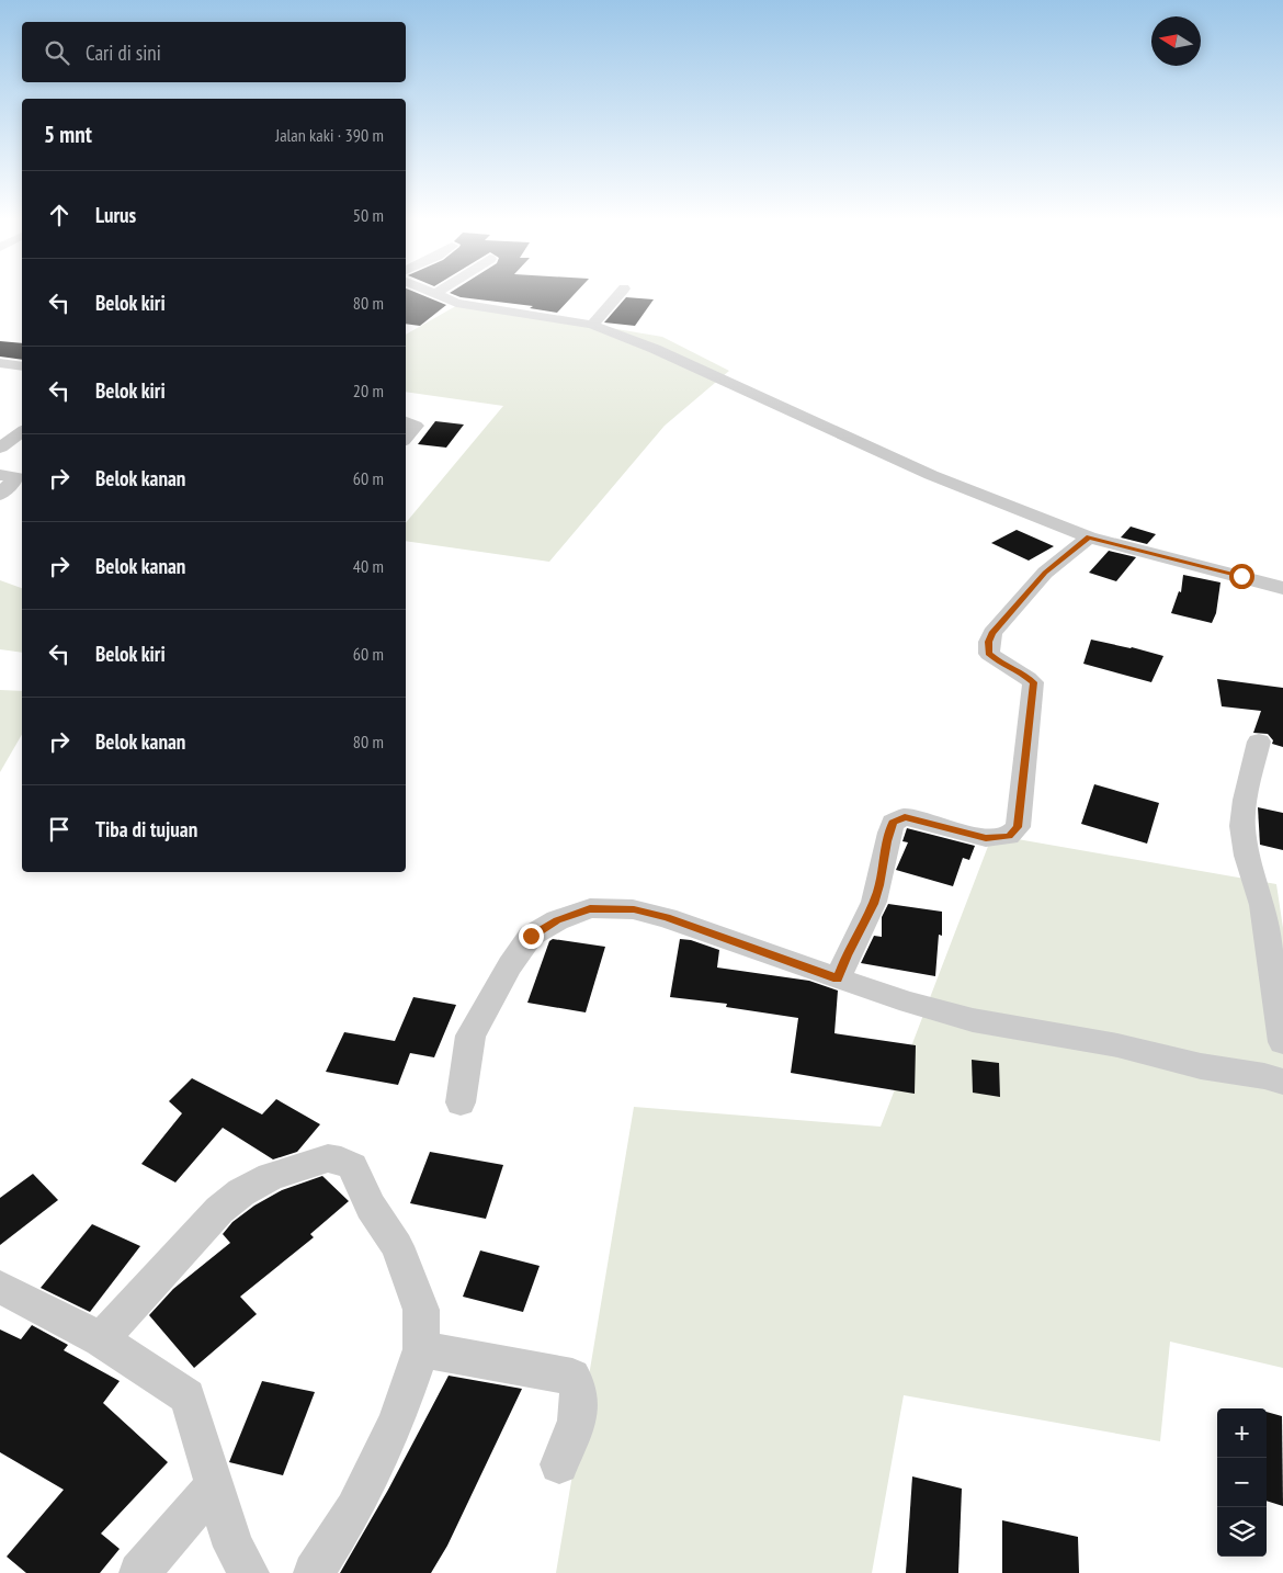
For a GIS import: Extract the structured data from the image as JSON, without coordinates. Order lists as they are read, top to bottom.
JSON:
{
  "north": "left",
  "page": {
    "search": "Cari di sini",
    "heading": ["5 mnt", "Jalan kaki · 390 m"],
    "list": [
      ["Lurus", "50 m"],
      ["Belok kiri", "80 m"],
      ["Belok kiri", "20 m"],
      ["Belok kanan", "60 m"],
      ["Belok kanan", "40 m"],
      ["Belok kiri", "60 m"],
      ["Belok kanan", "80 m"],
      "Tiba di tujuan"
    ],
    "map_buttons": ["+", "−"]
  }
}
